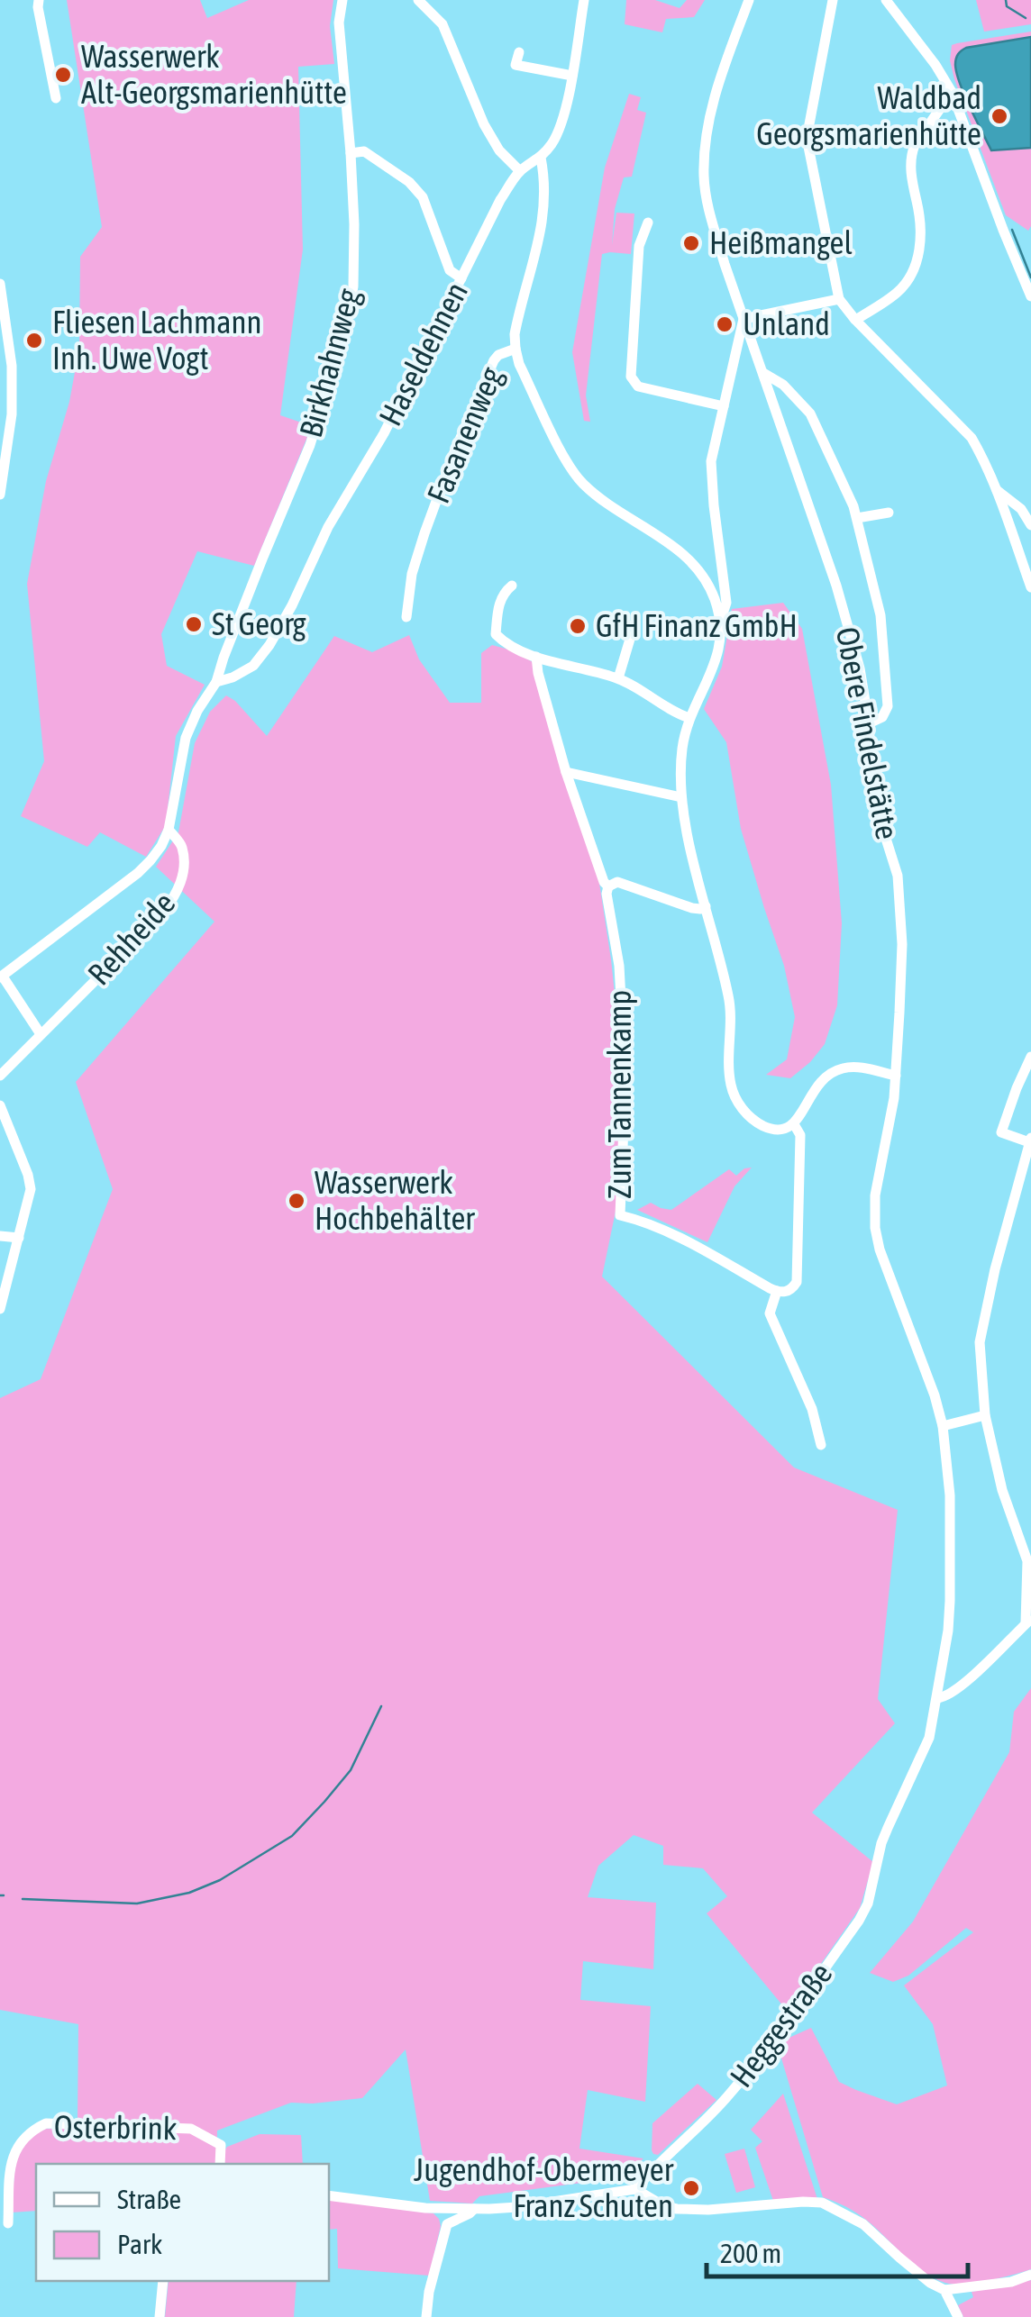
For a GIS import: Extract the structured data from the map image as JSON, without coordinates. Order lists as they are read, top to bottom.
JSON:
{
  "streets": {
    "street": [
      "Haseldehnen",
      "Birkhahnweg",
      "Fasanenweg",
      "Obere Findelstätte",
      "Rehheide",
      "Zum Tannenkamp",
      "Heggestraße",
      "Osterbrink"
    ]
  },
  "crossings": [
    ["Haseldehnen", "Birkhahnweg"],
    ["Haseldehnen", "Fasanenweg"],
    ["Birkhahnweg", "Rehheide"],
    ["Obere Findelstätte", "Heggestraße"]
  ],
  "places": [
    "Wasserwerk Alt-Georgsmarienhütte",
    "Waldbad Georgsmarienhütte",
    "Heißmangel",
    "Unland",
    "Fliesen Lachmann Inh. Uwe Vogt",
    "St Georg",
    "GfH Finanz GmbH",
    "Wasserwerk Hochbehälter",
    "Jugendhof-Obermeyer Franz Schuten"
  ],
  "legend": ["Straße", "Park"],
  "scale_bar": "200 m"
}
